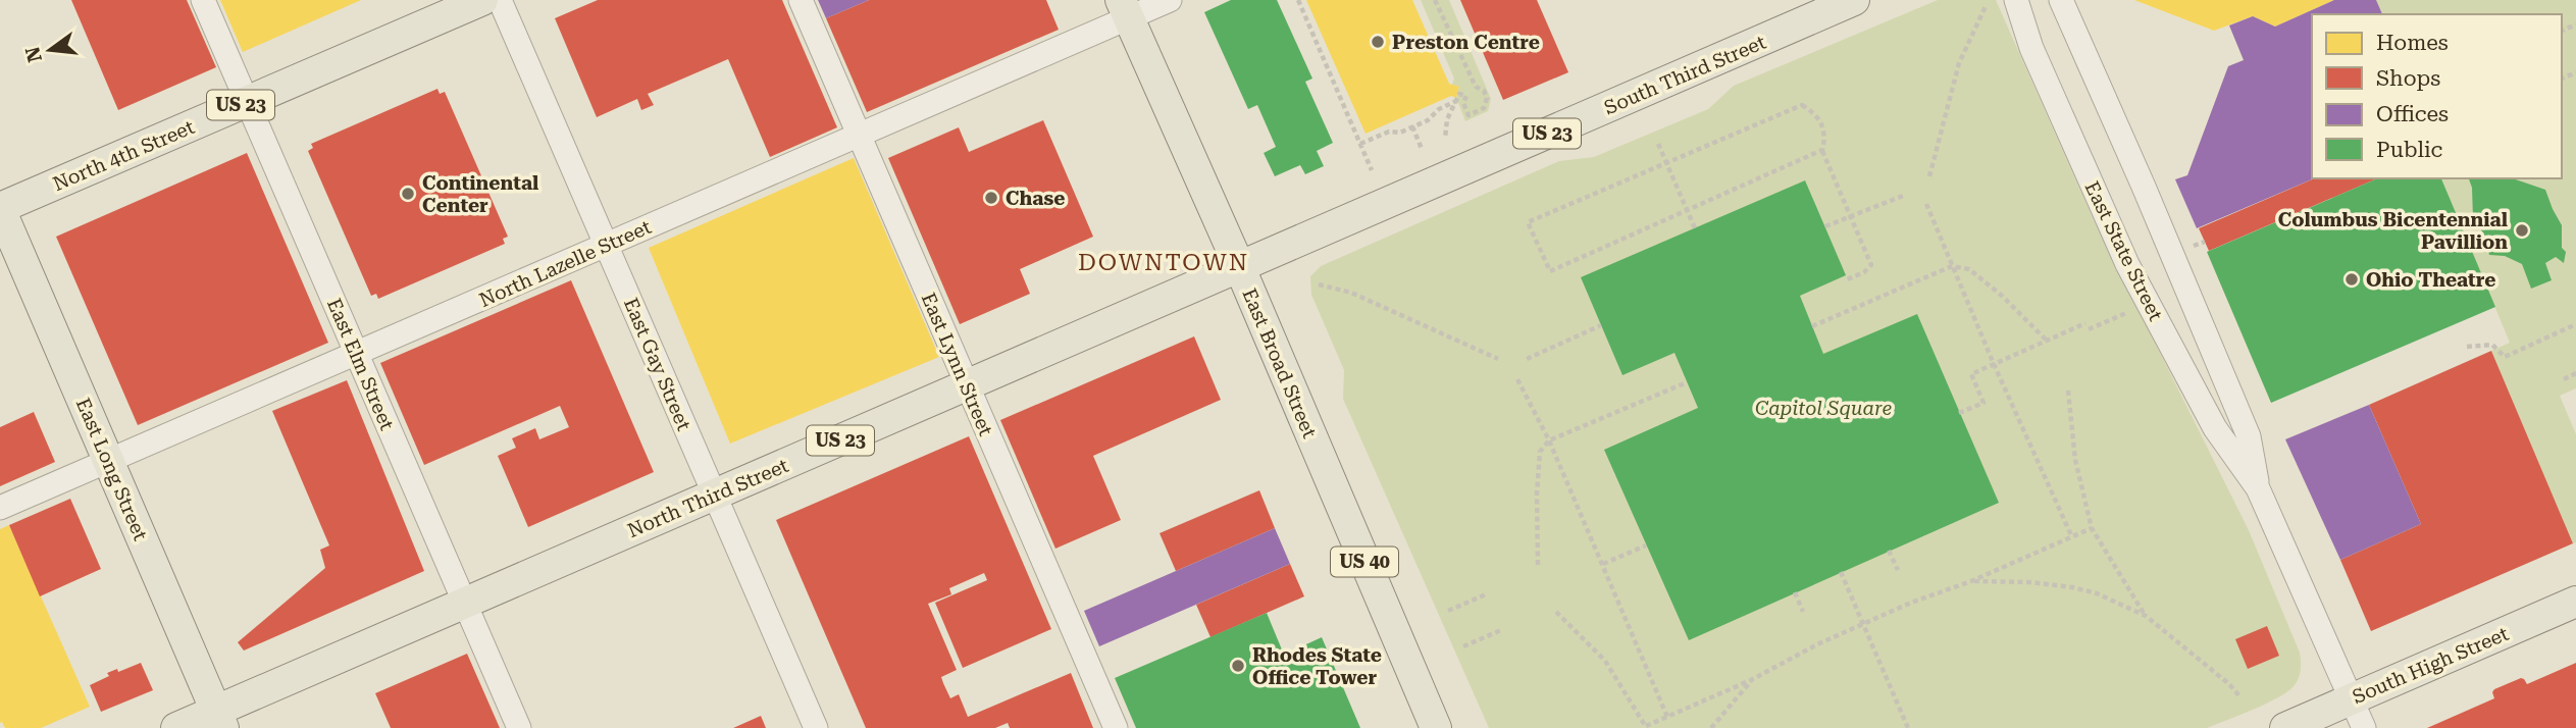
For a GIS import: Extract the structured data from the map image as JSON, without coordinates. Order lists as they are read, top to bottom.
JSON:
{
  "streets": {
    "main road": [
      "South Third Street",
      "US 23",
      "North 4th Street",
      "East Broad Street",
      "East Long Street",
      "North Third Street",
      "US 40",
      "South High Street"
    ],
    "street": [
      "East State Street",
      "North Lazelle Street",
      "East Elm Street",
      "East Gay Street",
      "East Lynn Street"
    ]
  },
  "crossings": [
    ["South Third Street", "East Broad Street"],
    ["South Third Street", "North Third Street"],
    ["North 4th Street", "East Elm Street"],
    ["North 4th Street", "East Long Street"],
    ["East State Street", "South High Street"],
    ["North Lazelle Street", "East Broad Street"],
    ["North Lazelle Street", "East Elm Street"],
    ["North Lazelle Street", "East Gay Street"],
    ["North Lazelle Street", "East Lynn Street"],
    ["North Lazelle Street", "East Long Street"],
    ["East Broad Street", "North Third Street"],
    ["East Elm Street", "North Third Street"],
    ["East Gay Street", "North Third Street"],
    ["East Lynn Street", "North Third Street"],
    ["East Long Street", "North Third Street"]
  ],
  "districts": ["DOWNTOWN"],
  "parks": ["Capitol Square"],
  "places": [
    "Preston Centre",
    "Continental Center",
    "Chase",
    "Columbus Bicentennial Pavillion",
    "Ohio Theatre",
    "Rhodes State Office Tower"
  ],
  "legend": [
    "Homes",
    "Shops",
    "Offices",
    "Public"
  ],
  "north": "left"
}
